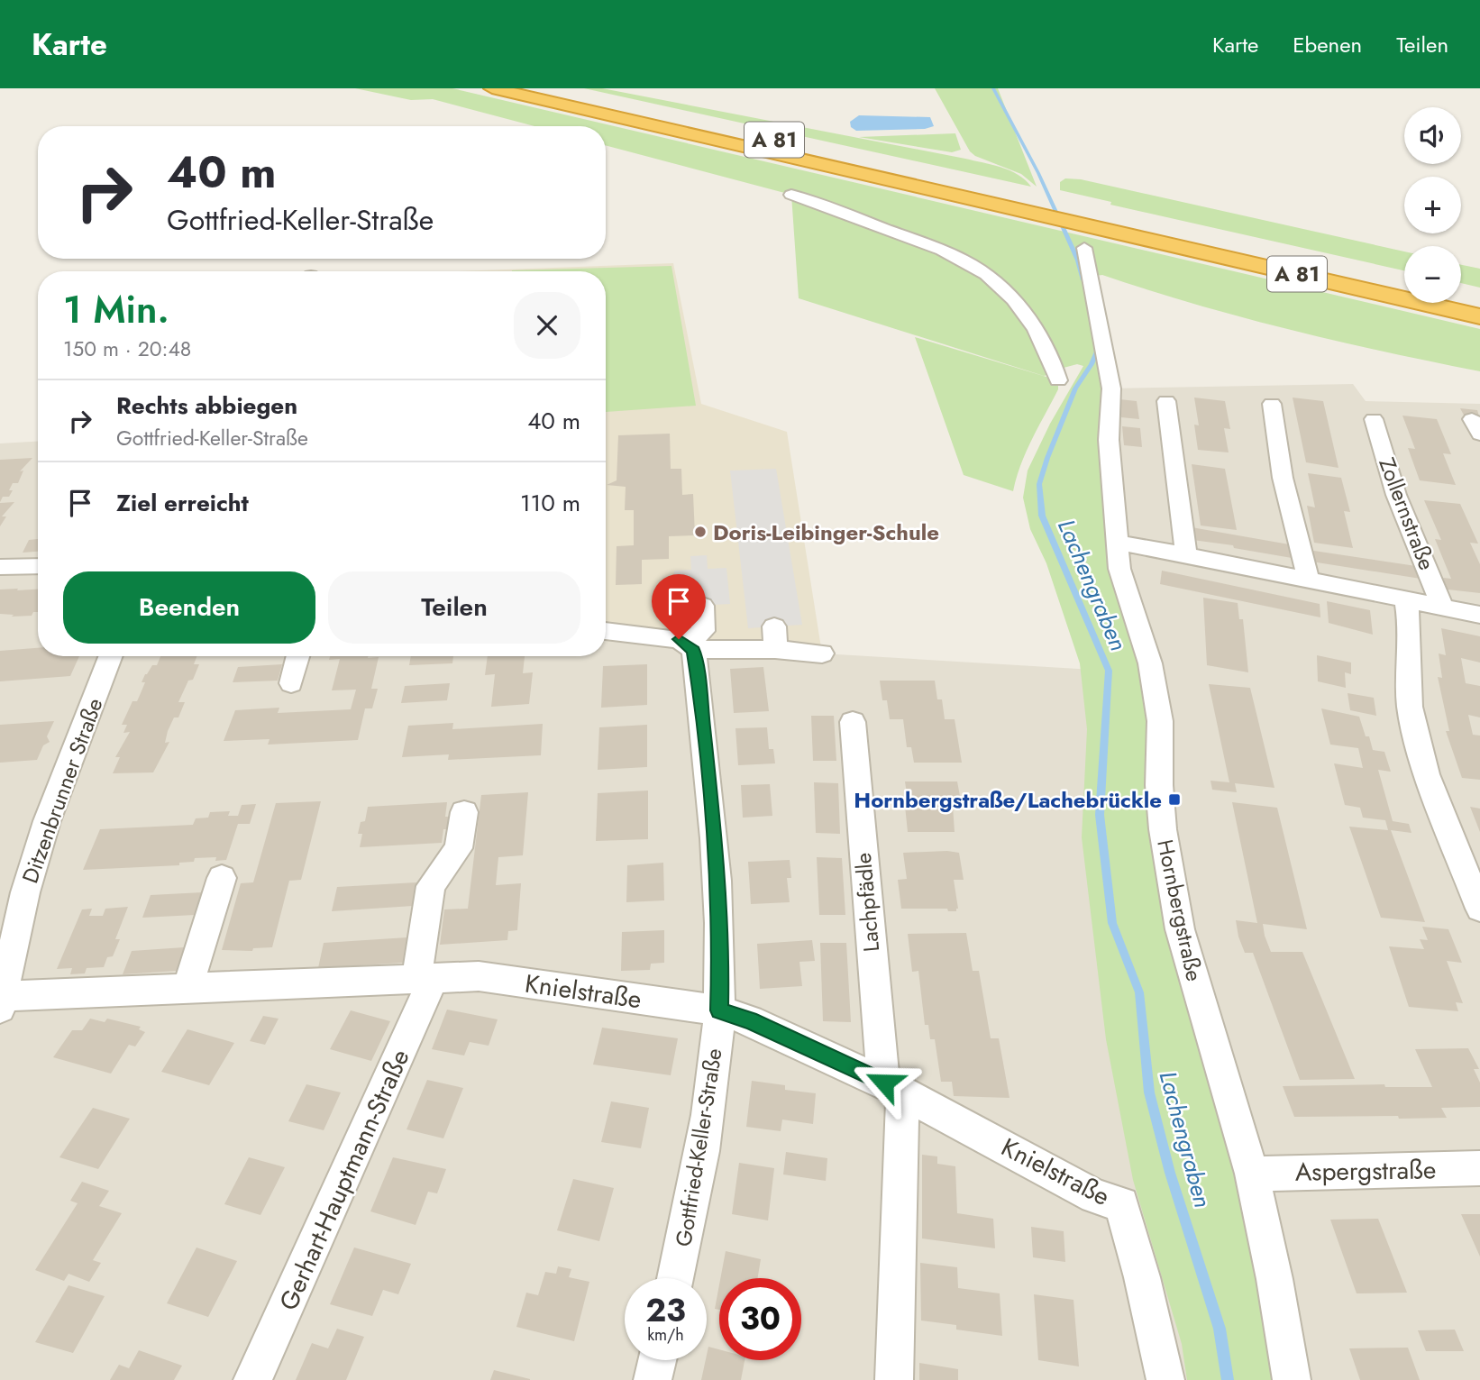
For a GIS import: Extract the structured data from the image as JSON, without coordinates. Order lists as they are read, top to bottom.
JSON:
{
  "streets": {
    "highway": ["A 81"],
    "street": [
      "Zollernstraße",
      "Ditzenbrunner Straße",
      "Lachpfädle",
      "Hornbergstraße",
      "Knielstraße",
      "Gottfried-Keller-Straße",
      "Aspergstraße",
      "Gerhart-Hauptmann-Straße"
    ]
  },
  "crossings": [
    ["Zollernstraße", "Hornbergstraße"],
    ["Ditzenbrunner Straße", "Knielstraße"],
    ["Lachpfädle", "Knielstraße"],
    ["Hornbergstraße", "Aspergstraße"],
    ["Knielstraße", "Gottfried-Keller-Straße"],
    ["Knielstraße", "Gerhart-Hauptmann-Straße"]
  ],
  "water": ["Lachengraben"],
  "places": {
    "other": ["Doris-Leibinger-Schule"],
    "transit": ["Hornbergstraße/Lachebrückle"]
  },
  "page": {
    "header": "Karte",
    "nav": ["Karte", "Ebenen", "Teilen"],
    "map_buttons": ["+", "−"],
    "turn": ["40 m", "Gottfried-Keller-Straße"],
    "heading": ["1 Min.", "150 m · 20:48"],
    "list": [
      {
        "name": "Rechts abbiegen",
        "note": "Gottfried-Keller-Straße",
        "value": "40 m"
      },
      {
        "name": "Ziel erreicht",
        "value": "110 m"
      }
    ],
    "buttons": ["Beenden", "Teilen"],
    "speed": "23 km/h",
    "limit": "30"
  }
}
